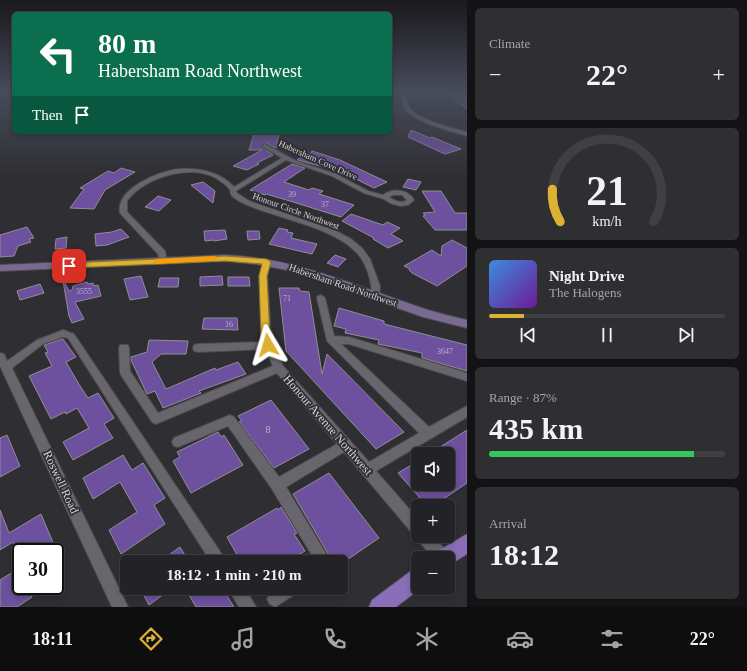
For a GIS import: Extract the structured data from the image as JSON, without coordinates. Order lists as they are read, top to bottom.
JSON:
{
  "streets": {
    "street": [
      "Habersham Cove Drive",
      "Honour Circle Northwest",
      "Habersham Road Northwest",
      "Honour Avenue Northwest",
      "Roswell Road"
    ]
  },
  "crossings": [
    ["Honour Circle Northwest", "Habersham Road Northwest"],
    ["Habersham Road Northwest", "Honour Avenue Northwest"]
  ],
  "house_numbers": [
    "39",
    "37",
    "3555",
    "71",
    "16",
    "3647",
    "8"
  ],
  "page": {
    "tile": [
      "Climate",
      ["Range · 87%", "435 km"],
      ["Arrival", "18:12"]
    ],
    "turn": ["80 m", "Habersham Road Northwest"],
    "heat": ["−", "22°", "+"],
    "then": "Then",
    "song": ["Night Drive", "The Halogens"],
    "map_buttons": ["+", "−"],
    "limit": "30",
    "trip": "18:12 · 1 min · 210 m",
    "tabs": ["18:11", "22°"],
    "gauge": ["21", "km/h"]
  }
}
